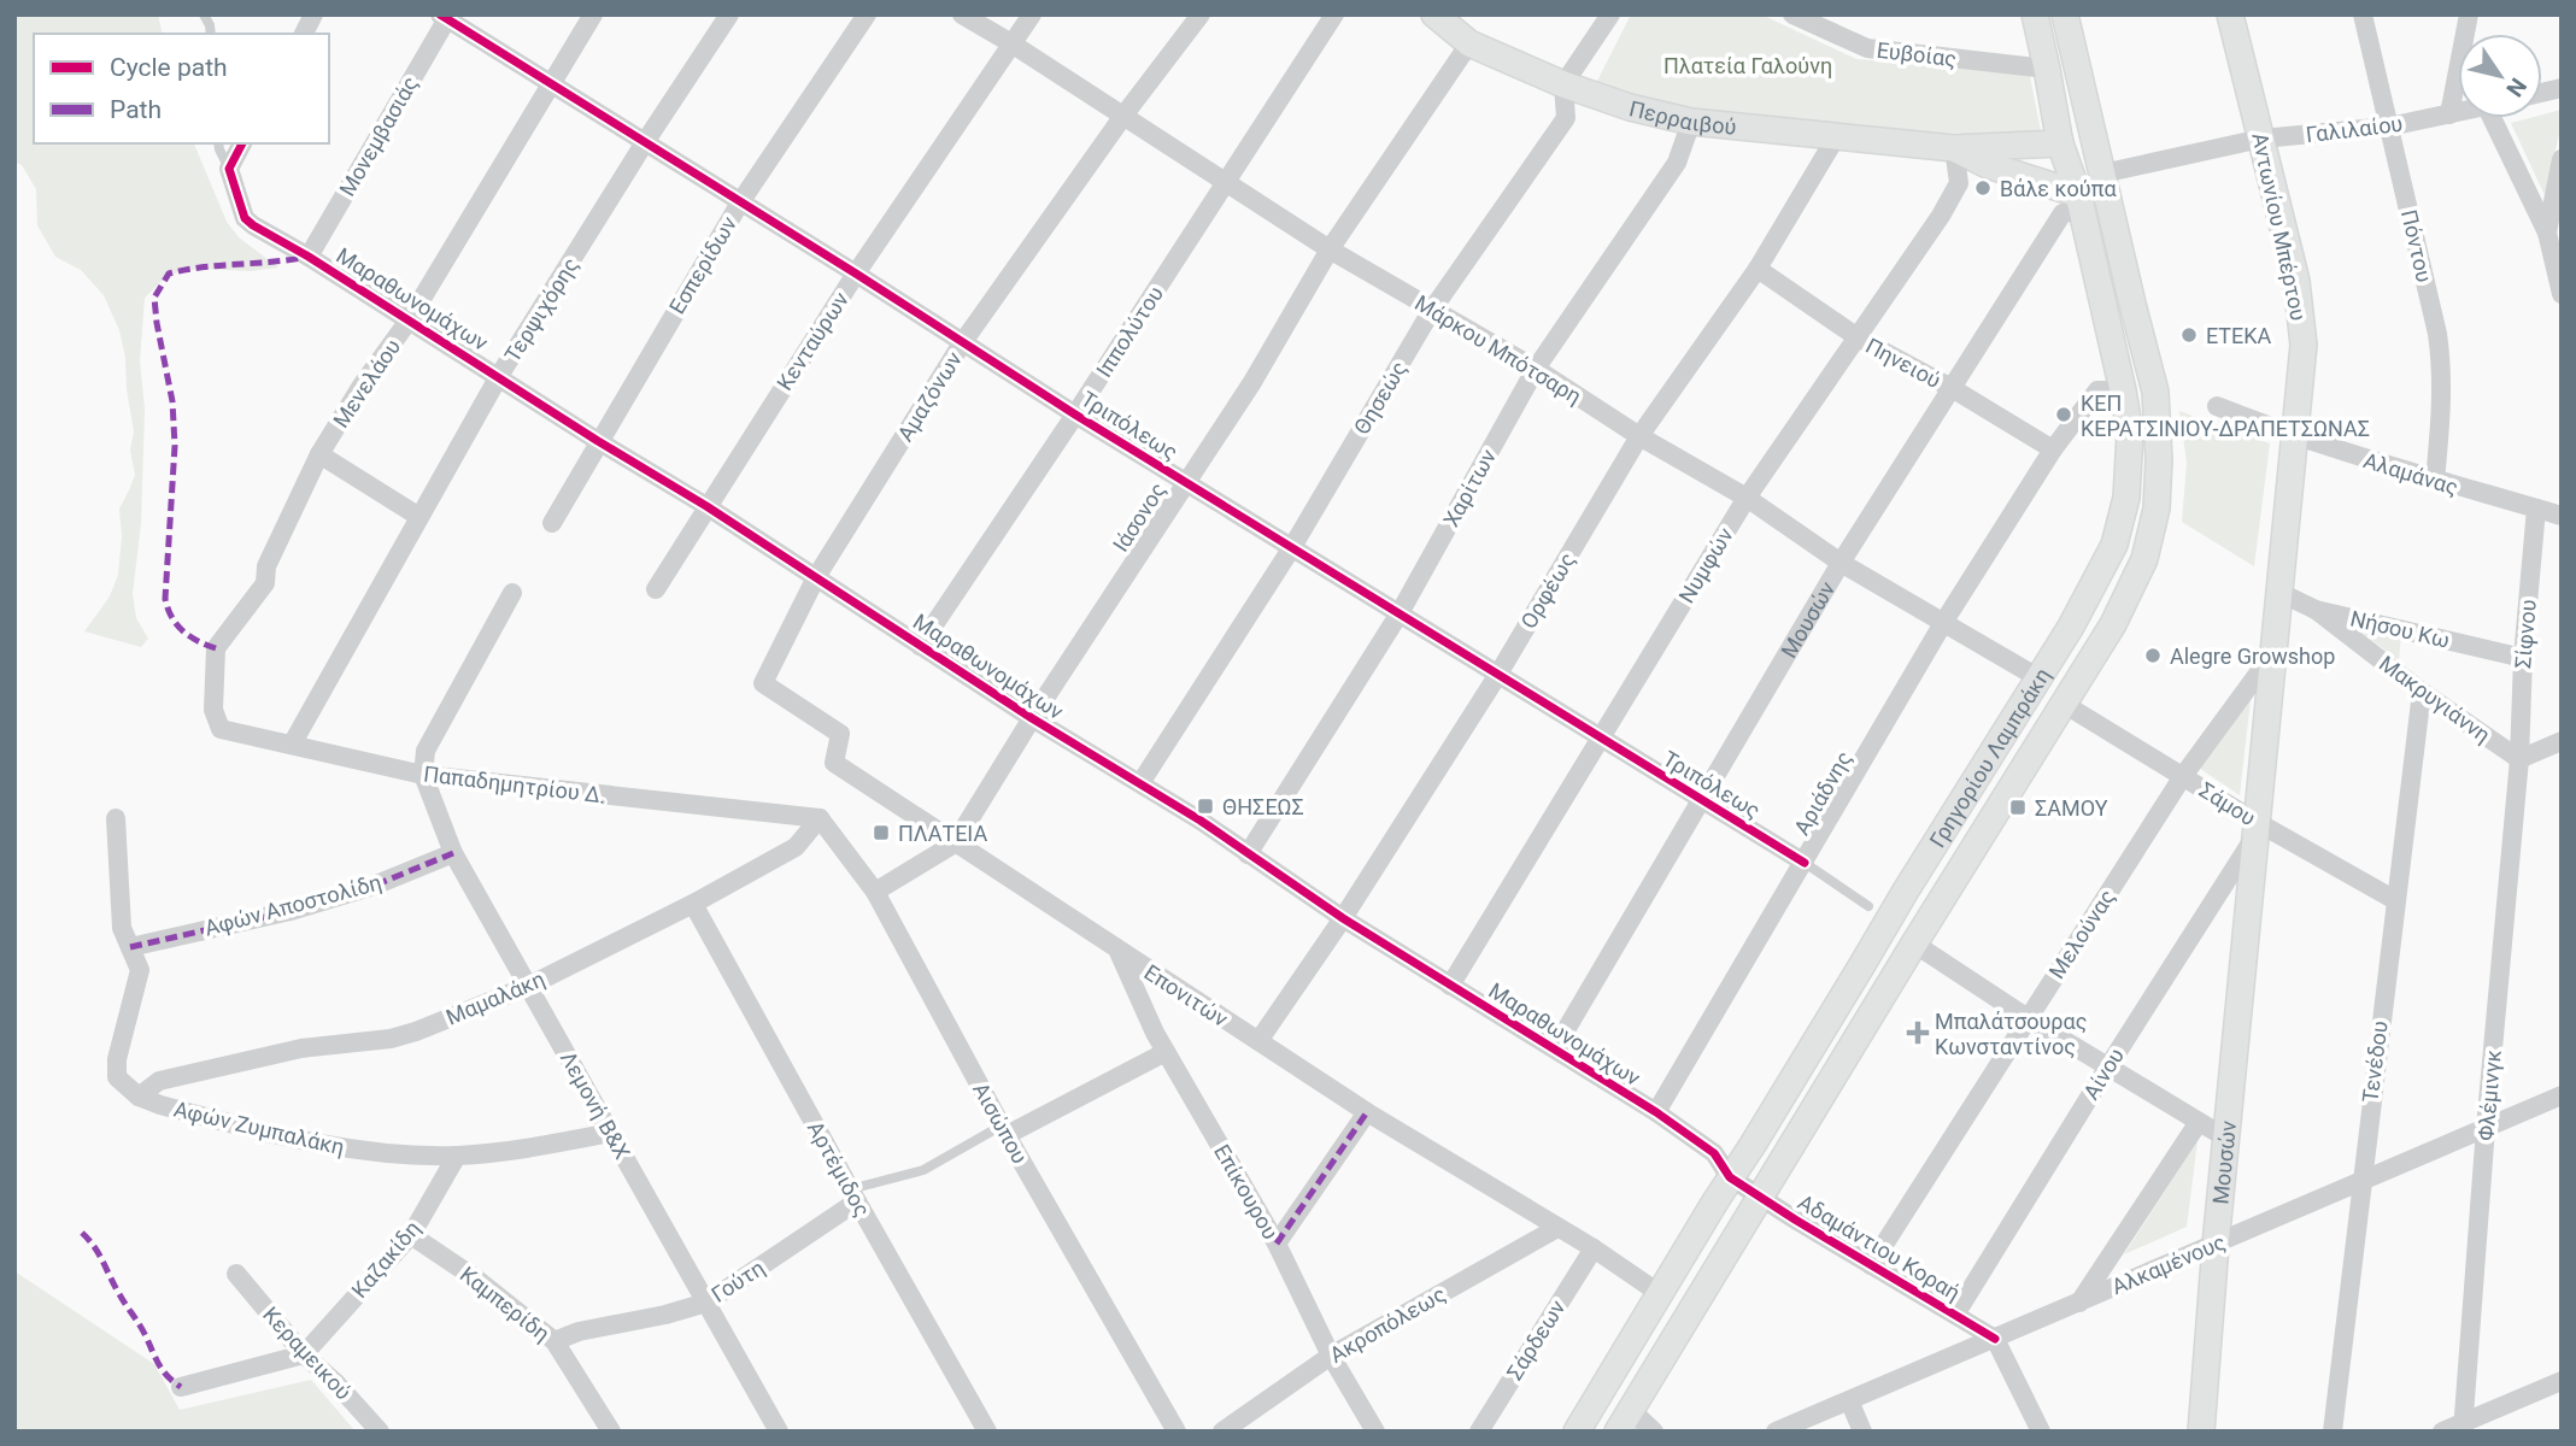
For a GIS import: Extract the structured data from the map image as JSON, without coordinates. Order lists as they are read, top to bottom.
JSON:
{
  "streets": {
    "main road": [
      "Περραιβού",
      "Αντωνίου Μπέρτου",
      "Μουσών",
      "Γρηγορίου Λαμπράκη"
    ],
    "street": [
      "Ευβοίας",
      "Γαλιλαίου",
      "Μονεμβασιάς",
      "Πόντου",
      "Εσπερίδων",
      "Μαραθωνομάχων",
      "Τερψιχόρης",
      "Ιππολύτου",
      "Κενταύρων",
      "Μάρκου Μπότσαρη",
      "Πηνειού",
      "Μενελάου",
      "Αμαζόνων",
      "Θησεώς",
      "Τριπόλεως",
      "Αλαμάνας",
      "Χαρίτων",
      "Ιάσονος",
      "Νυμφών",
      "Ορφέως",
      "Νήσου Κω",
      "Σίφνου",
      "Μακρυγιάννη",
      "Παπαδημητρίου Δ.",
      "Αριάδνης",
      "Σάμου",
      "Αφών Αποστολίδη",
      "Μελούνας",
      "Επονιτών",
      "Μαμαλάκη",
      "Τενέδου",
      "Αίνου",
      "Φλέμινγκ",
      "Λεμονή Β&Χ",
      "Αισώπου",
      "Αφών Ζυμπαλάκη",
      "Αρτέμιδος",
      "Επίκουρου",
      "Αδαμάντιου Κοραή",
      "Καζακίδη",
      "Αλκαμένους",
      "Γούτη",
      "Καμπερίδη",
      "Ακροπόλεως",
      "Σάρδεων",
      "Κεραμεικού"
    ]
  },
  "crossings": [
    ["Ευβοίας", "Γρηγορίου Λαμπράκη"],
    ["Περραιβού", "Θησεώς"],
    ["Περραιβού", "Χαρίτων"],
    ["Περραιβού", "Ιάσονος"],
    ["Περραιβού", "Νυμφών"],
    ["Περραιβού", "Ορφέως"],
    ["Περραιβού", "Μουσών"],
    ["Περραιβού", "Γρηγορίου Λαμπράκη"],
    ["Γαλιλαίου", "Αντωνίου Μπέρτου"],
    ["Γαλιλαίου", "Πόντου"],
    ["Γαλιλαίου", "Γρηγορίου Λαμπράκη"],
    ["Μονεμβασιάς", "Μαραθωνομάχων"],
    ["Μονεμβασιάς", "Τριπόλεως"],
    ["Αντωνίου Μπέρτου", "Αλαμάνας"],
    ["Αντωνίου Μπέρτου", "Μουσών"],
    ["Αντωνίου Μπέρτου", "Νήσου Κω"],
    ["Πόντου", "Αλαμάνας"],
    ["Εσπερίδων", "Μαραθωνομάχων"],
    ["Εσπερίδων", "Τριπόλεως"],
    ["Μαραθωνομάχων", "Τερψιχόρης"],
    ["Μαραθωνομάχων", "Ιππολύτου"],
    ["Μαραθωνομάχων", "Κενταύρων"],
    ["Μαραθωνομάχων", "Μενελάου"],
    ["Μαραθωνομάχων", "Αμαζόνων"],
    ["Μαραθωνομάχων", "Θησεώς"],
    ["Μαραθωνομάχων", "Χαρίτων"],
    ["Μαραθωνομάχων", "Ιάσονος"],
    ["Μαραθωνομάχων", "Νυμφών"],
    ["Μαραθωνομάχων", "Ορφέως"],
    ["Μαραθωνομάχων", "Μουσών"],
    ["Μαραθωνομάχων", "Γρηγορίου Λαμπράκη"],
    ["Μαραθωνομάχων", "Αριάδνης"],
    ["Μαραθωνομάχων", "Αδαμάντιου Κοραή"],
    ["Τερψιχόρης", "Τριπόλεως"],
    ["Τερψιχόρης", "Παπαδημητρίου Δ."],
    ["Ιππολύτου", "Μάρκου Μπότσαρη"],
    ["Ιππολύτου", "Τριπόλεως"],
    ["Κενταύρων", "Μάρκου Μπότσαρη"],
    ["Κενταύρων", "Τριπόλεως"],
    ["Μάρκου Μπότσαρη", "Αμαζόνων"],
    ["Μάρκου Μπότσαρη", "Θησεώς"],
    ["Μάρκου Μπότσαρη", "Χαρίτων"],
    ["Μάρκου Μπότσαρη", "Ιάσονος"],
    ["Μάρκου Μπότσαρη", "Νυμφών"],
    ["Μάρκου Μπότσαρη", "Ορφέως"],
    ["Μάρκου Μπότσαρη", "Μουσών"],
    ["Μάρκου Μπότσαρη", "Γρηγορίου Λαμπράκη"],
    ["Μάρκου Μπότσαρη", "Αριάδνης"],
    ["Πηνειού", "Νυμφών"],
    ["Πηνειού", "Ορφέως"],
    ["Πηνειού", "Μουσών"],
    ["Πηνειού", "Αριάδνης"],
    ["Μενελάου", "Τριπόλεως"],
    ["Μενελάου", "Παπαδημητρίου Δ."],
    ["Αμαζόνων", "Τριπόλεως"],
    ["Αμαζόνων", "Επονιτών"],
    ["Θησεώς", "Τριπόλεως"],
    ["Τριπόλεως", "Χαρίτων"],
    ["Τριπόλεως", "Ιάσονος"],
    ["Τριπόλεως", "Νυμφών"],
    ["Τριπόλεως", "Ορφέως"],
    ["Τριπόλεως", "Μουσών"],
    ["Τριπόλεως", "Αριάδνης"],
    ["Αλαμάνας", "Σίφνου"],
    ["Ιάσονος", "Επονιτών"],
    ["Ιάσονος", "Αισώπου"],
    ["Ορφέως", "Επονιτών"],
    ["Μουσών", "Νήσου Κω"],
    ["Μουσών", "Γρηγορίου Λαμπράκη"],
    ["Μουσών", "Σάμου"],
    ["Μουσών", "Μελούνας"],
    ["Μουσών", "Αίνου"],
    ["Μουσών", "Αλκαμένους"],
    ["Νήσου Κω", "Σίφνου"],
    ["Νήσου Κω", "Μακρυγιάννη"],
    ["Σίφνου", "Μακρυγιάννη"],
    ["Σίφνου", "Φλέμινγκ"],
    ["Μακρυγιάννη", "Τενέδου"],
    ["Μακρυγιάννη", "Φλέμινγκ"],
    ["Γρηγορίου Λαμπράκη", "Αριάδνης"],
    ["Γρηγορίου Λαμπράκη", "Σάμου"],
    ["Γρηγορίου Λαμπράκη", "Επονιτών"],
    ["Γρηγορίου Λαμπράκη", "Αδαμάντιου Κοραή"],
    ["Παπαδημητρίου Δ.", "Μαμαλάκη"],
    ["Παπαδημητρίου Δ.", "Λεμονή Β&Χ"],
    ["Παπαδημητρίου Δ.", "Αισώπου"],
    ["Σάμου", "Μελούνας"],
    ["Σάμου", "Τενέδου"],
    ["Σάμου", "Αίνου"],
    ["Αφών Αποστολίδη", "Λεμονή Β&Χ"],
    ["Αφών Αποστολίδη", "Αφών Ζυμπαλάκη"],
    ["Μελούνας", "Αδαμάντιου Κοραή"],
    ["Επονιτών", "Επίκουρου"],
    ["Επονιτών", "Ακροπόλεως"],
    ["Επονιτών", "Σάρδεων"],
    ["Μαμαλάκη", "Λεμονή Β&Χ"],
    ["Μαμαλάκη", "Αισώπου"],
    ["Μαμαλάκη", "Αφών Ζυμπαλάκη"],
    ["Μαμαλάκη", "Αρτέμιδος"],
    ["Τενέδου", "Αλκαμένους"],
    ["Αίνου", "Αδαμάντιου Κοραή"],
    ["Φλέμινγκ", "Αλκαμένους"],
    ["Λεμονή Β&Χ", "Αφών Ζυμπαλάκη"],
    ["Λεμονή Β&Χ", "Γούτη"],
    ["Αισώπου", "Γούτη"],
    ["Αφών Ζυμπαλάκη", "Καζακίδη"],
    ["Αρτέμιδος", "Γούτη"],
    ["Επίκουρου", "Γούτη"],
    ["Επίκουρου", "Ακροπόλεως"],
    ["Αδαμάντιου Κοραή", "Αλκαμένους"],
    ["Καζακίδη", "Καμπερίδη"],
    ["Καζακίδη", "Κεραμεικού"],
    ["Γούτη", "Καμπερίδη"]
  ],
  "parks": ["Πλατεία Γαλούνη"],
  "places": {
    "other": [
      "Βάλε κούπα",
      "ΕΤΕΚΑ",
      "ΚΕΠ ΚΕΡΑΤΣΙΝΙΟΥ-ΔΡΑΠΕΤΣΩΝΑΣ",
      "Alegre Growshop"
    ],
    "transit": ["ΘΗΣΕΩΣ", "ΣΑΜΟΥ", "ΠΛΑΤΕΙΑ"],
    "health": ["Μπαλάτσουρας Κωνσταντίνος"]
  },
  "legend": ["Cycle path", "Path"],
  "north": "bottom right"
}
